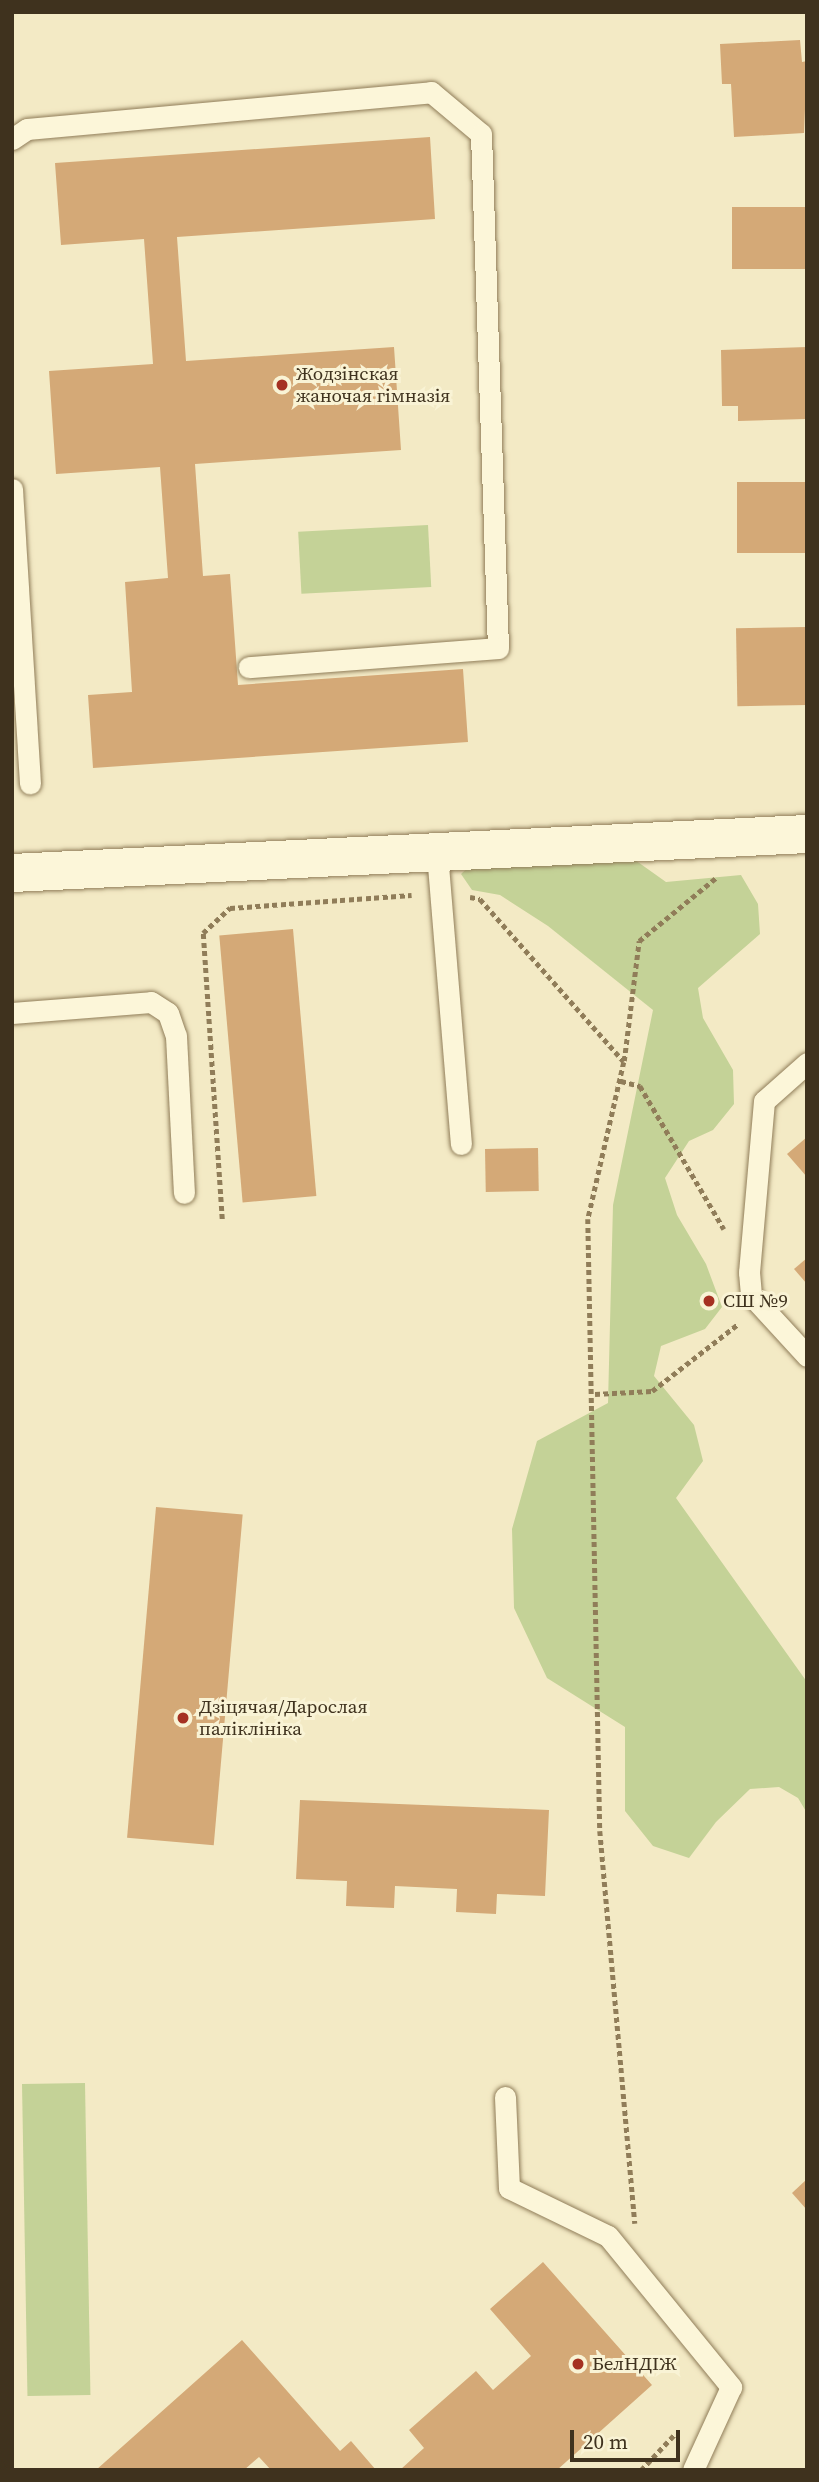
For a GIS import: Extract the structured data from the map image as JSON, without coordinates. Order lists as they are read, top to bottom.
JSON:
{
  "places": [
    "Жодзінская жаночая гімназія",
    "СШ №9",
    "Дзіцячая/Дарослая паліклініка",
    "БелНДІЖ"
  ],
  "scale_bar": "20 m"
}
